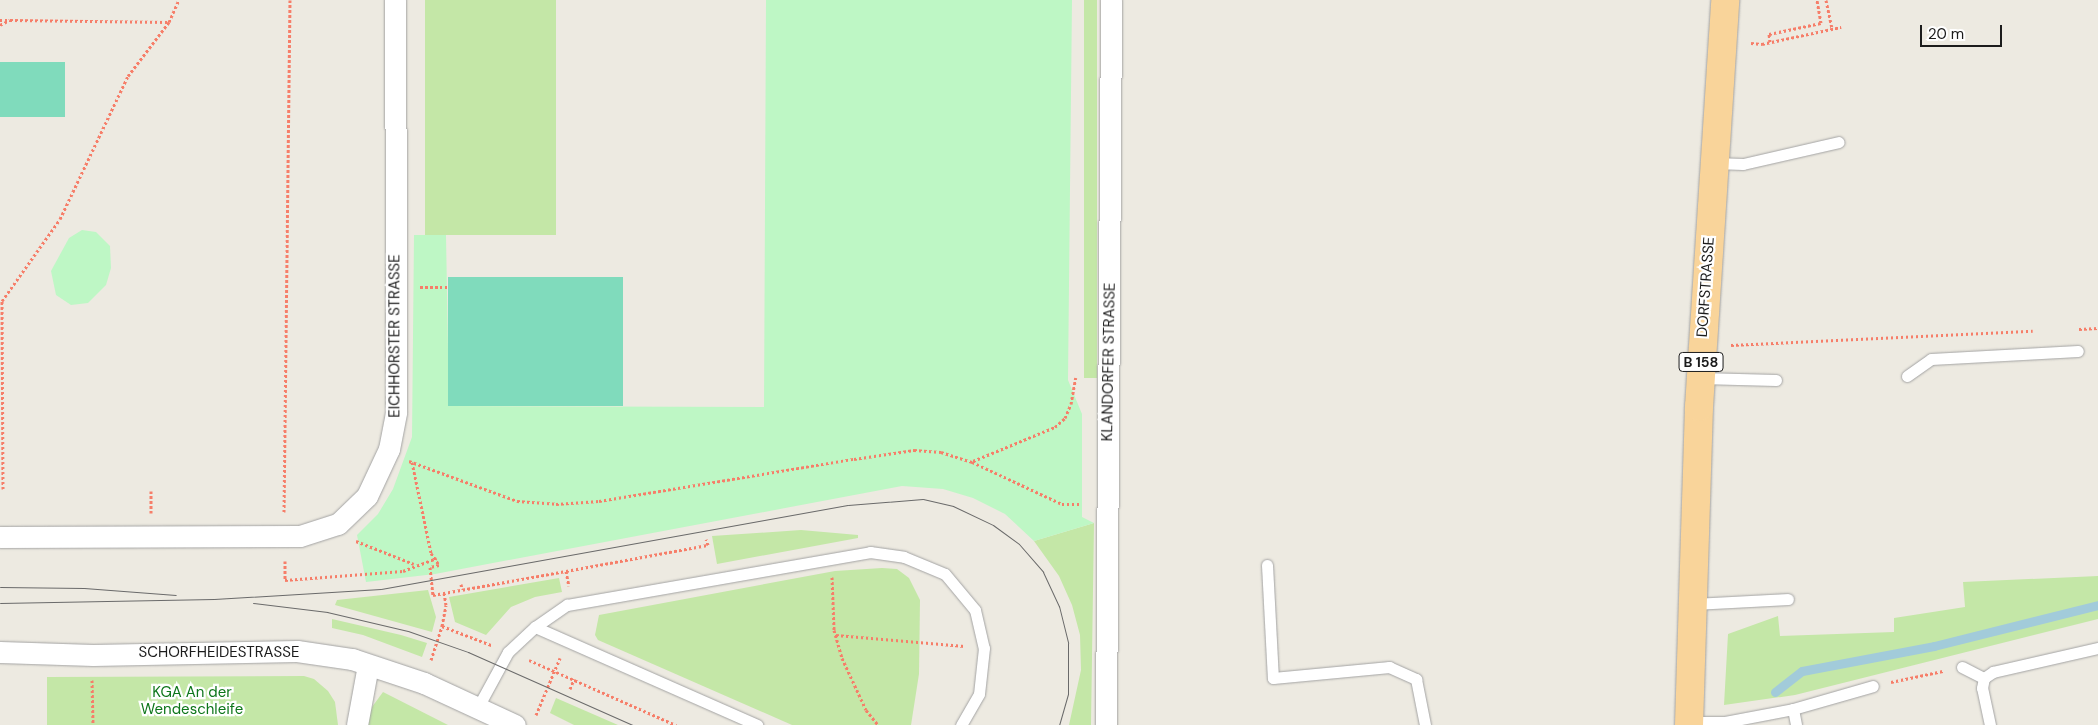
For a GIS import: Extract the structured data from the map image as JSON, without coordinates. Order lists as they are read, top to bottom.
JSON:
{
  "streets": {
    "main road": ["DORFSTRASSE", "B 158"],
    "street": ["EICHHORSTER STRASSE", "KLANDORFER STRASSE", "SCHORFHEIDESTRASSE"]
  },
  "parks": ["KGA An der Wendeschleife"],
  "scale_bar": "20 m"
}
